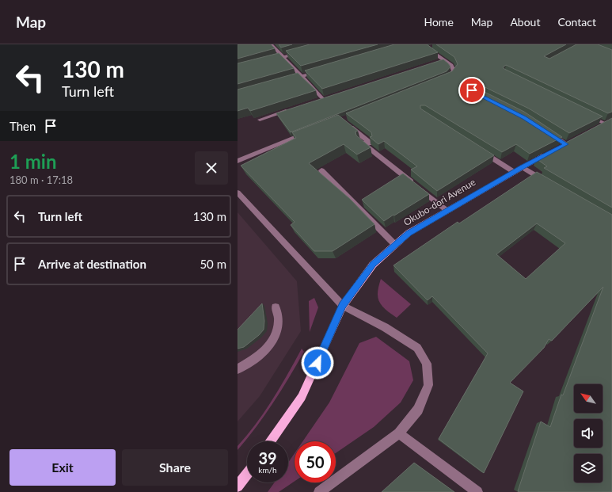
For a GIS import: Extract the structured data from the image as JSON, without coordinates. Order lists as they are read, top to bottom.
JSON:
{
  "streets": {
    "main road": ["Okubo-dori Avenue"]
  },
  "north": "top left",
  "page": {
    "header": "Map",
    "nav": [
      "Home",
      "Map",
      "About",
      "Contact"
    ],
    "turn": ["130 m", "Turn left"],
    "then": "Then",
    "heading": ["1 min", "180 m · 17:18"],
    "list": [
      {
        "name": "Turn left",
        "value": "130 m"
      },
      {
        "name": "Arrive at destination",
        "value": "50 m"
      }
    ],
    "speed": "39 km/h",
    "limit": "50",
    "buttons": ["Exit", "Share"]
  }
}
